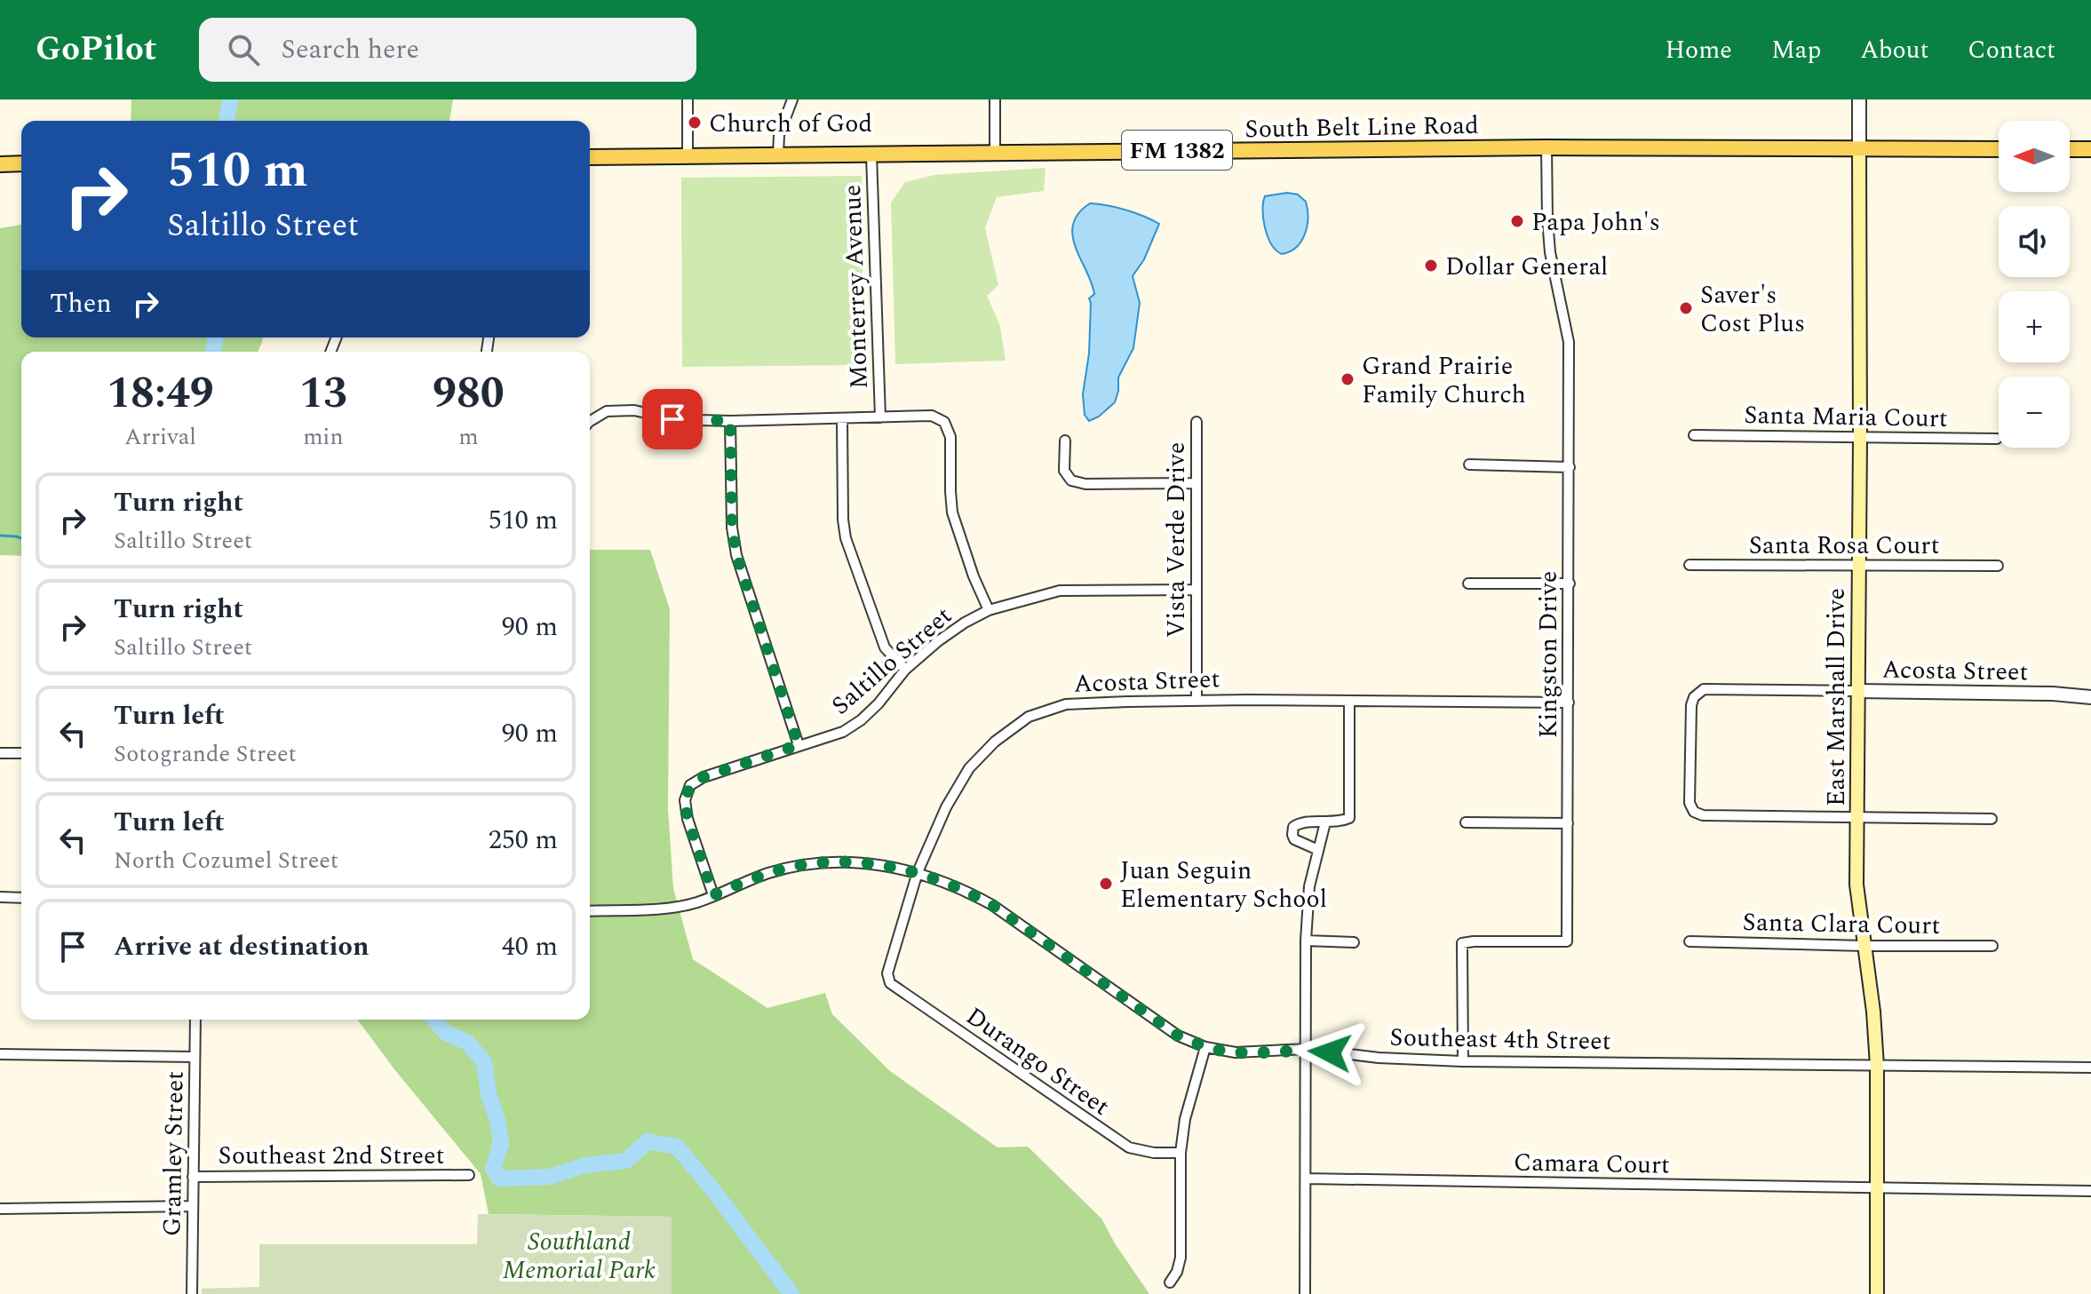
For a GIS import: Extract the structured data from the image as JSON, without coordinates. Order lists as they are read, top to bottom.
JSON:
{
  "streets": {
    "main road": ["South Belt Line Road", "FM 1382", "East Marshall Drive"],
    "street": [
      "Monterrey Avenue",
      "Santa Maria Court",
      "Vista Verde Drive",
      "Santa Rosa Court",
      "Kingston Drive",
      "Saltillo Street",
      "Acosta Street",
      "Santa Clara Court",
      "Southeast 4th Street",
      "Durango Street",
      "Gramley Street",
      "Southeast 2nd Street",
      "Camara Court"
    ]
  },
  "crossings": [
    ["South Belt Line Road", "Monterrey Avenue"],
    ["South Belt Line Road", "Kingston Drive"],
    ["South Belt Line Road", "East Marshall Drive"],
    ["Santa Maria Court", "East Marshall Drive"],
    ["Vista Verde Drive", "Saltillo Street"],
    ["Vista Verde Drive", "Acosta Street"],
    ["Santa Rosa Court", "East Marshall Drive"],
    ["Kingston Drive", "Acosta Street"],
    ["Kingston Drive", "Southeast 4th Street"],
    ["Saltillo Street", "Southeast 4th Street"],
    ["Acosta Street", "East Marshall Drive"],
    ["Acosta Street", "Southeast 4th Street"],
    ["Acosta Street", "Durango Street"],
    ["East Marshall Drive", "Santa Clara Court"],
    ["East Marshall Drive", "Southeast 4th Street"],
    ["East Marshall Drive", "Camara Court"],
    ["Gramley Street", "Southeast 2nd Street"]
  ],
  "parks": ["Southland Memorial Park"],
  "places": [
    "Church of God",
    "Papa John's",
    "Dollar General",
    "Saver's Cost Plus",
    "Grand Prairie Family Church",
    "Juan Seguin Elementary School"
  ],
  "north": "left",
  "page": {
    "header": "GoPilot",
    "search": "Search here",
    "nav": [
      "Home",
      "Map",
      "About",
      "Contact"
    ],
    "map_buttons": ["+", "−"],
    "turn": ["510 m", "Saltillo Street"],
    "then": "Then",
    "eta": [
      "18:49",
      "Arrival",
      "13",
      "min",
      "980",
      "m"
    ],
    "list": [
      {
        "name": "Turn right",
        "note": "Saltillo Street",
        "value": "510 m"
      },
      {
        "name": "Turn right",
        "note": "Saltillo Street",
        "value": "90 m"
      },
      {
        "name": "Turn left",
        "note": "Sotogrande Street",
        "value": "90 m"
      },
      {
        "name": "Turn left",
        "note": "North Cozumel Street",
        "value": "250 m"
      },
      {
        "name": "Arrive at destination",
        "value": "40 m"
      }
    ]
  }
}
